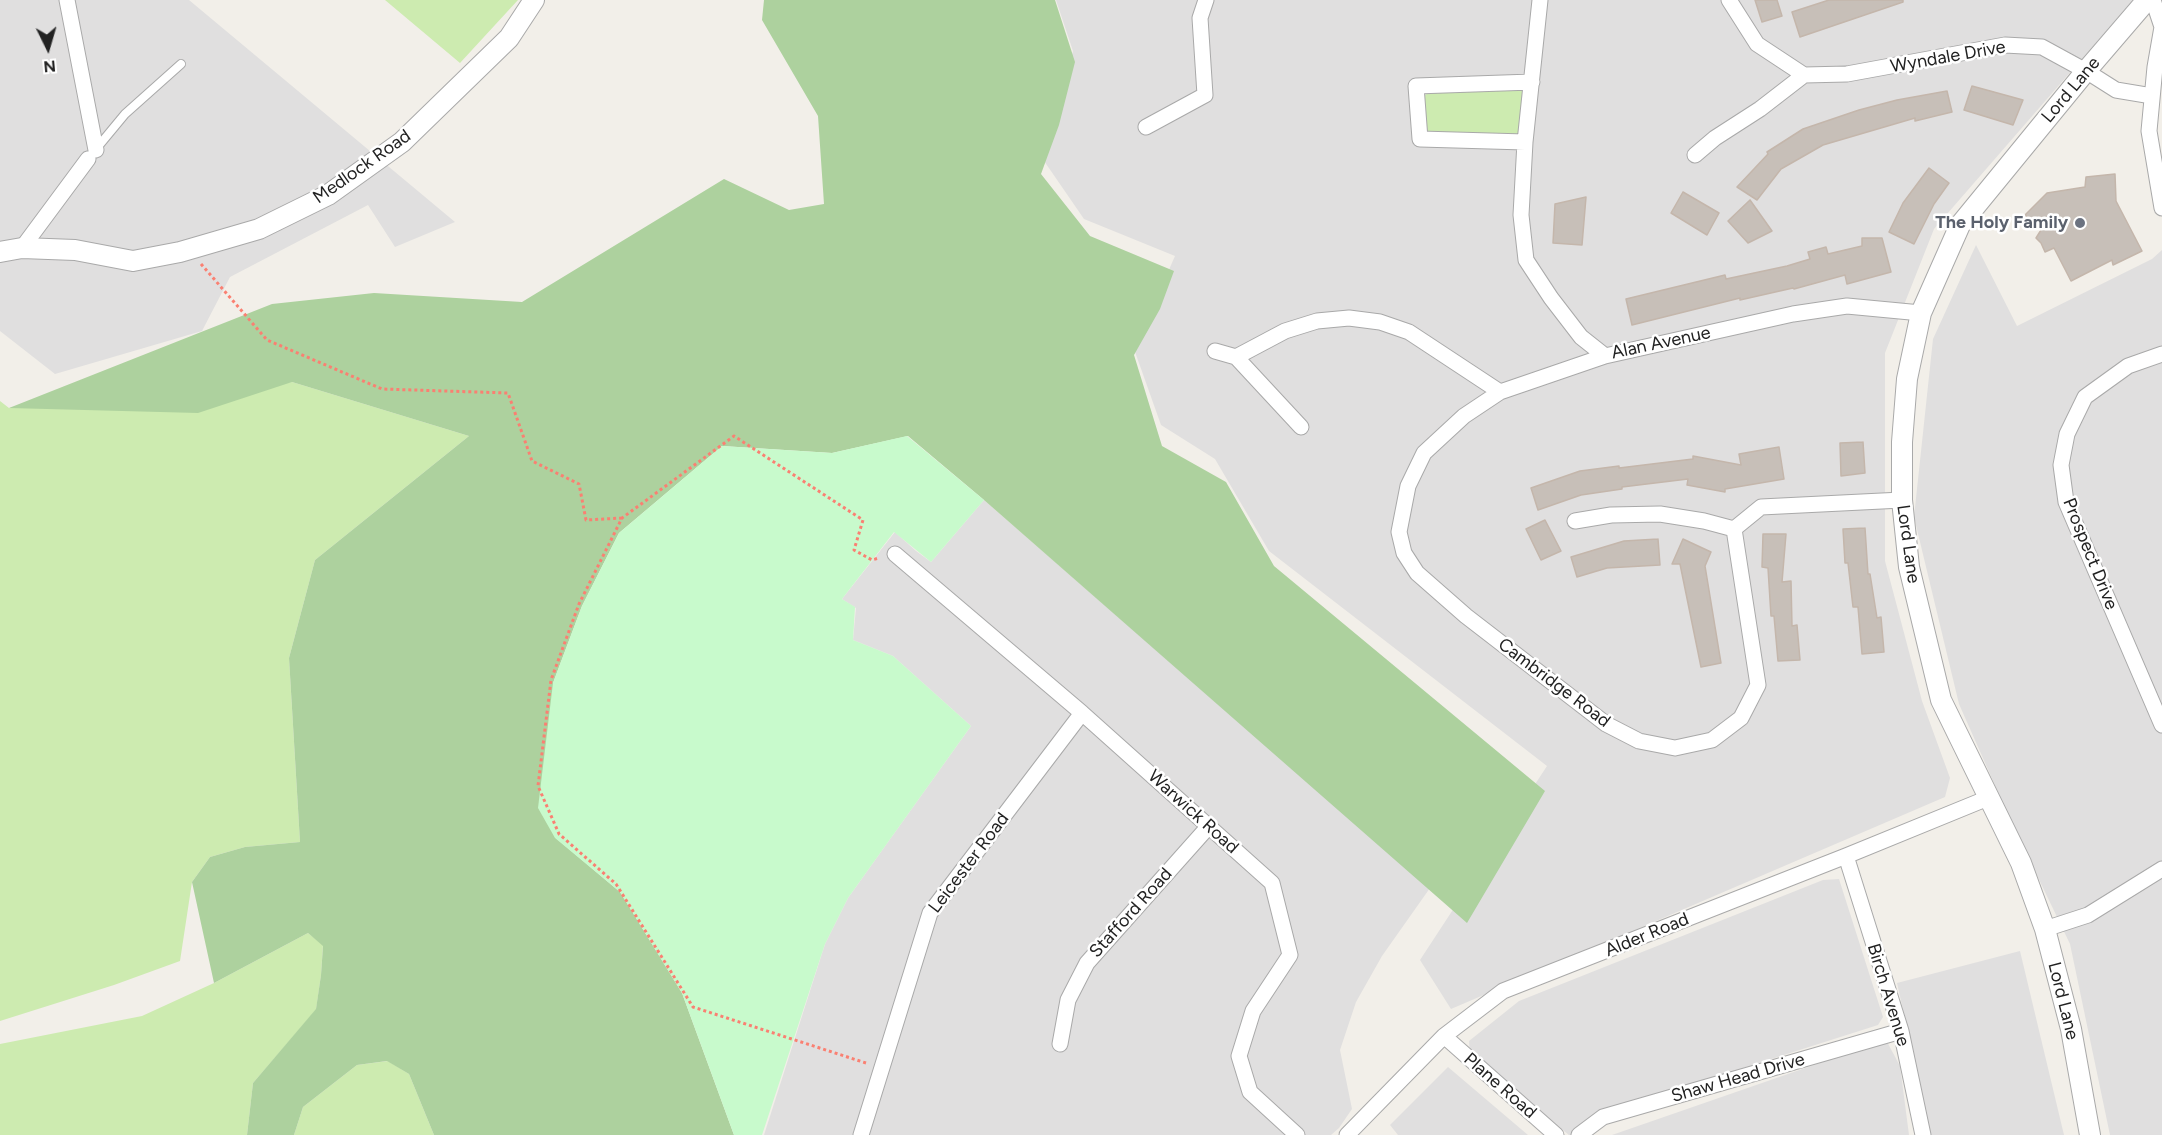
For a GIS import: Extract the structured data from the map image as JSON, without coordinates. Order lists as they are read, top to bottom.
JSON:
{
  "streets": {
    "street": [
      "Wyndale Drive",
      "Lord Lane",
      "Medlock Road",
      "Alan Avenue",
      "Prospect Drive",
      "Cambridge Road",
      "Warwick Road",
      "Leicester Road",
      "Stafford Road",
      "Alder Road",
      "Birch Avenue",
      "Shaw Head Drive",
      "Plane Road"
    ]
  },
  "crossings": [
    ["Wyndale Drive", "Lord Lane"],
    ["Lord Lane", "Alan Avenue"],
    ["Lord Lane", "Alder Road"],
    ["Alan Avenue", "Cambridge Road"],
    ["Warwick Road", "Leicester Road"],
    ["Warwick Road", "Stafford Road"],
    ["Alder Road", "Birch Avenue"],
    ["Alder Road", "Plane Road"],
    ["Birch Avenue", "Shaw Head Drive"]
  ],
  "places": ["The Holy Family"],
  "north": "bottom"
}
